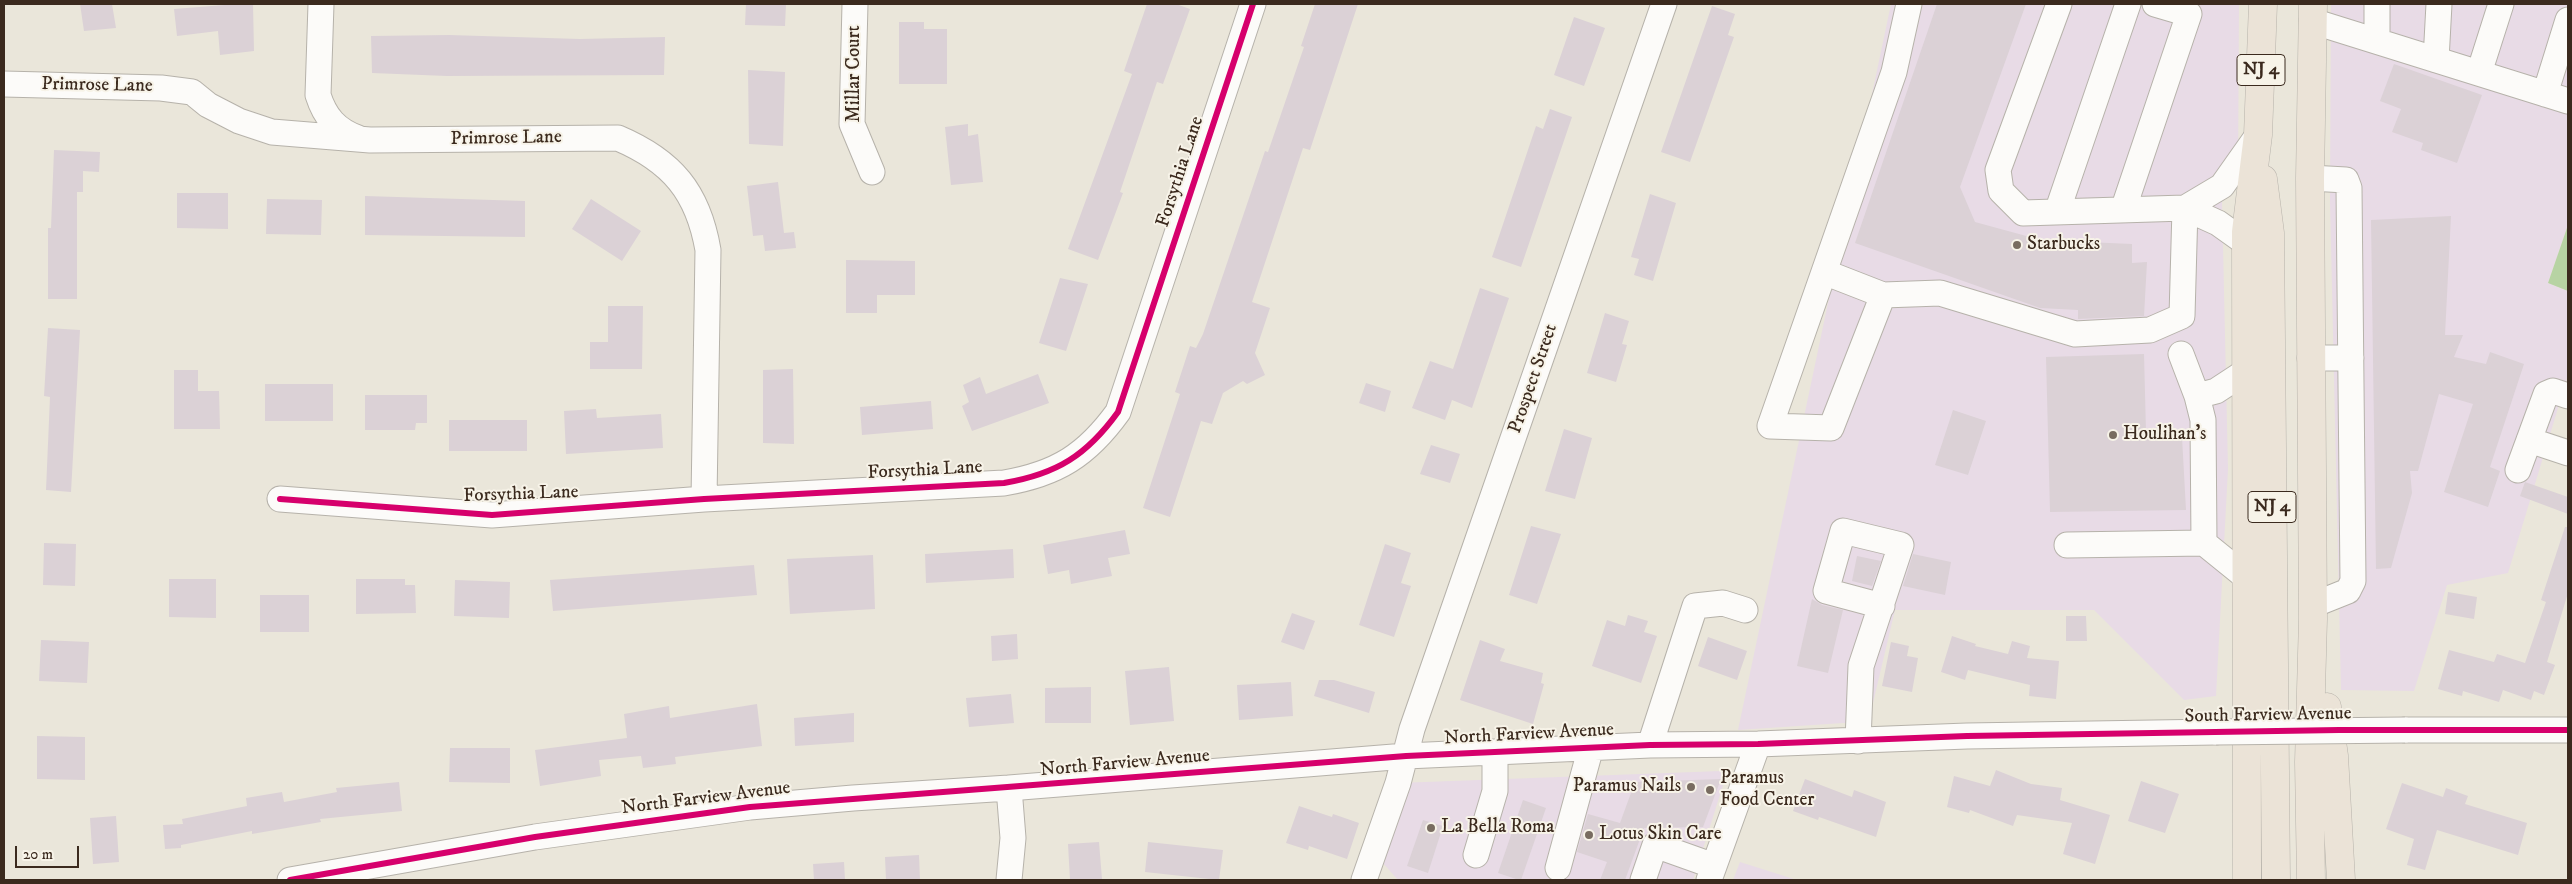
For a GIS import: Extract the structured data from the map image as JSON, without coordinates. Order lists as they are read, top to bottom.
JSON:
{
  "streets": {
    "highway": ["NJ 4"],
    "street": [
      "Millar Court",
      "Primrose Lane",
      "Forsythia Lane",
      "Prospect Street",
      "South Farview Avenue",
      "North Farview Avenue"
    ]
  },
  "crossings": [
    ["Primrose Lane", "Forsythia Lane"],
    ["Prospect Street", "North Farview Avenue"],
    ["South Farview Avenue", "North Farview Avenue"]
  ],
  "places": [
    "Starbucks",
    "Houlihan's",
    "Paramus Nails",
    "Paramus Food Center",
    "La Bella Roma",
    "Lotus Skin Care"
  ],
  "scale_bar": "20 m"
}
